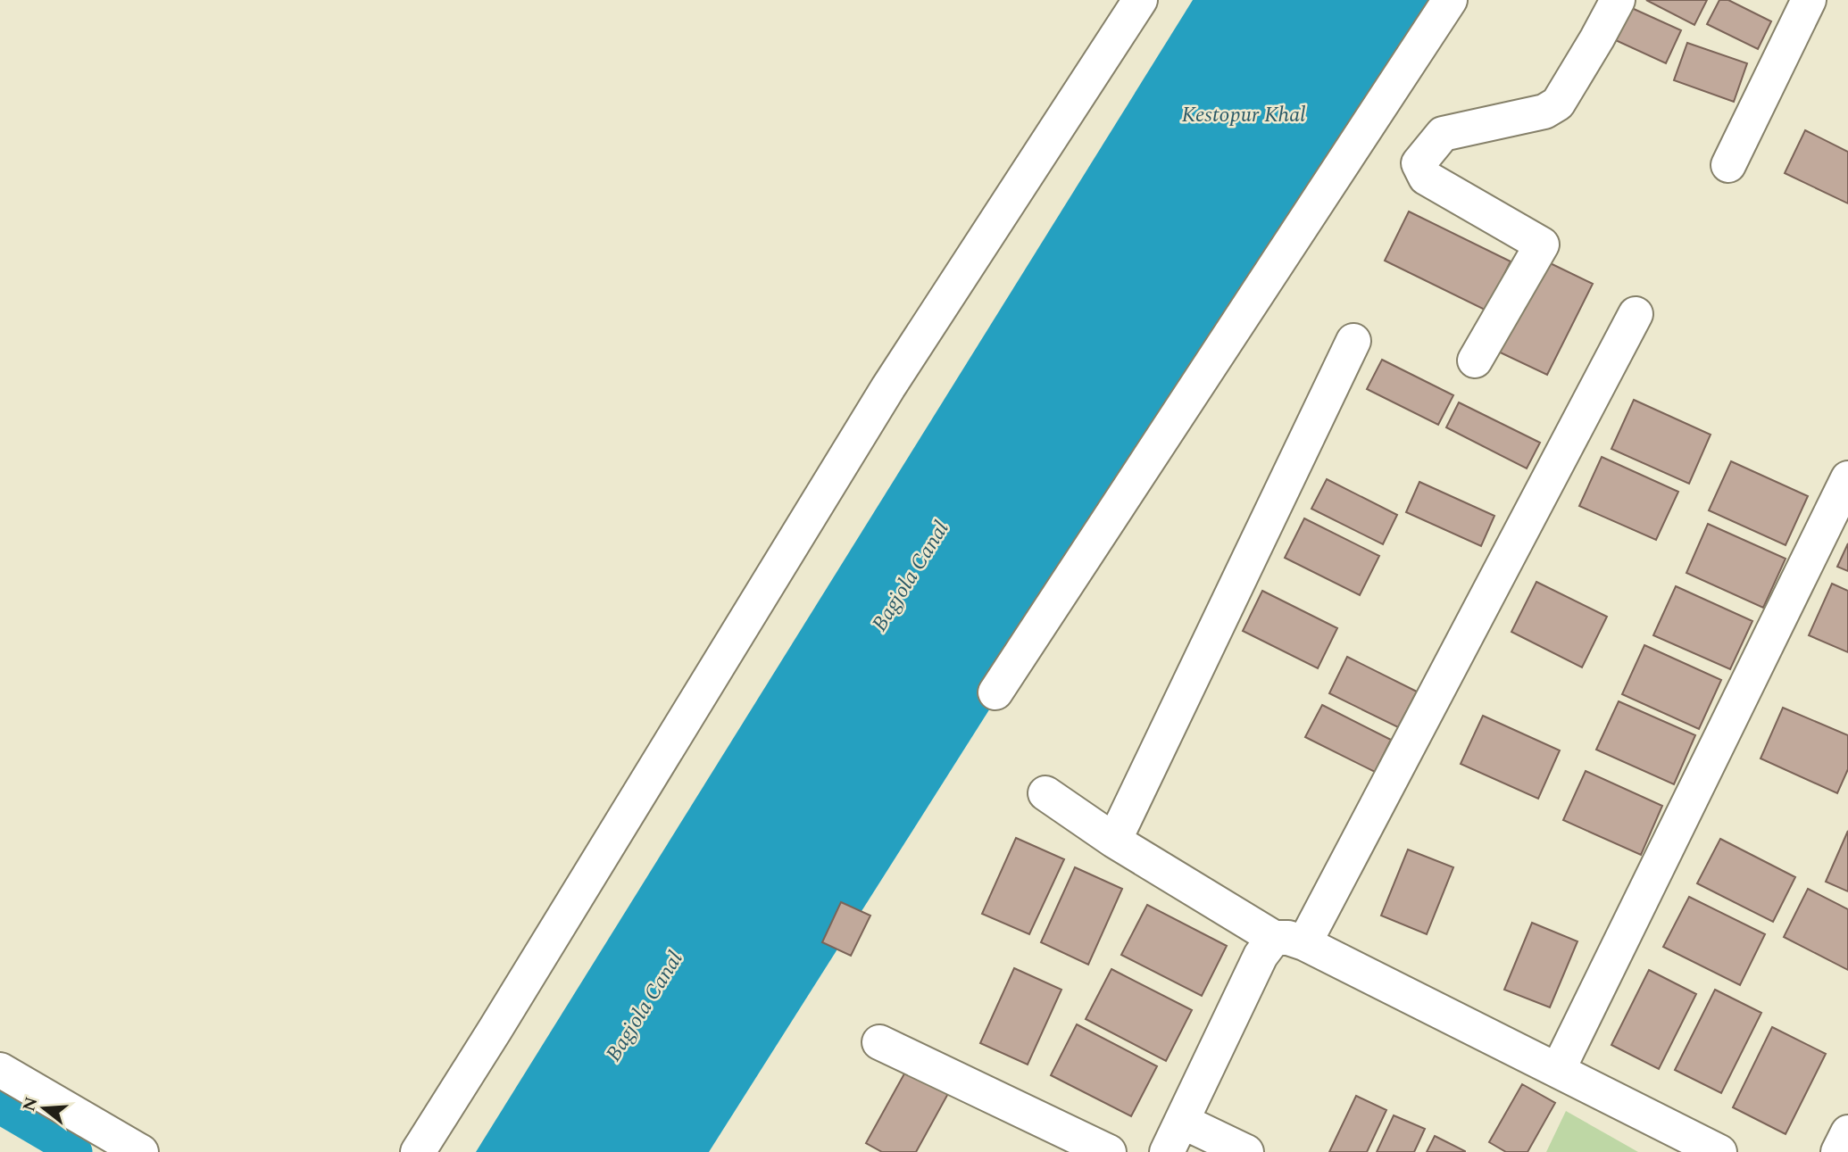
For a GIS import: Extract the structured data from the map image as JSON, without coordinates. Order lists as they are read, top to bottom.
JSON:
{
  "water": ["Kestopur Khal", "Bagjola Canal"],
  "north": "left"
}
